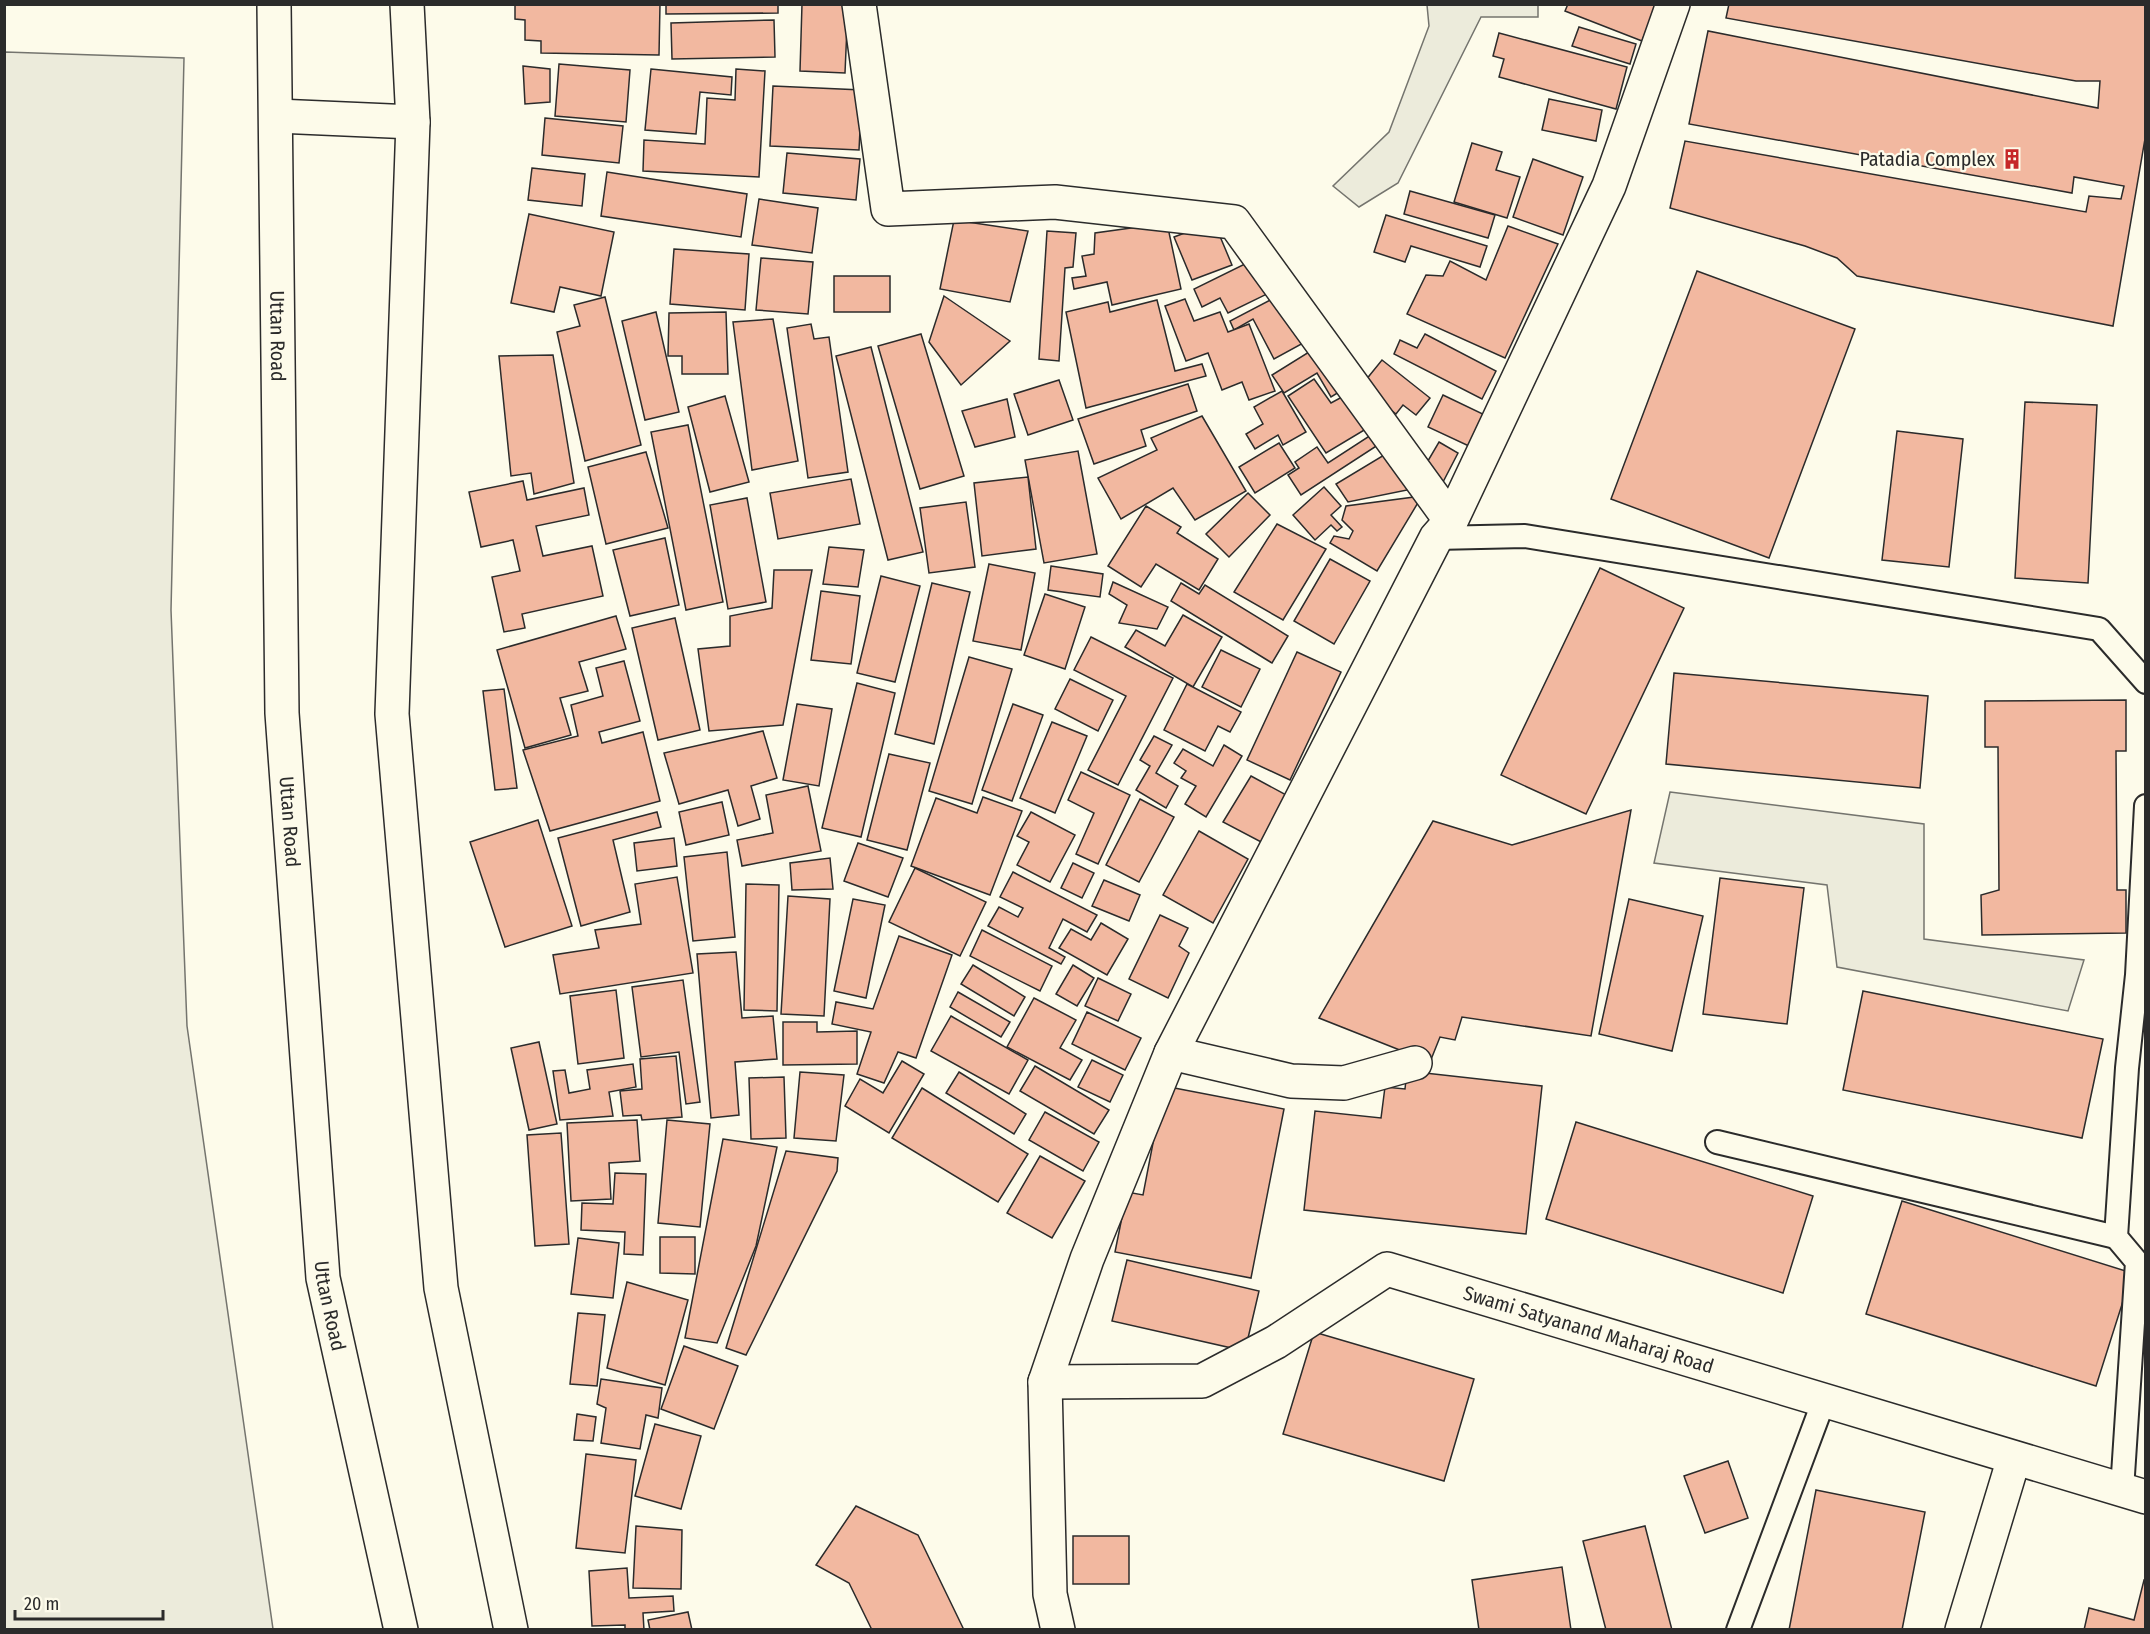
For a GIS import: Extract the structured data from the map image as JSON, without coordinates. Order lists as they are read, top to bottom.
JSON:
{
  "streets": {
    "street": ["Uttan Road", "Swami Satyanand Maharaj Road"]
  },
  "places": {
    "building": ["Patadia Complex"]
  },
  "scale_bar": "20 m"
}
